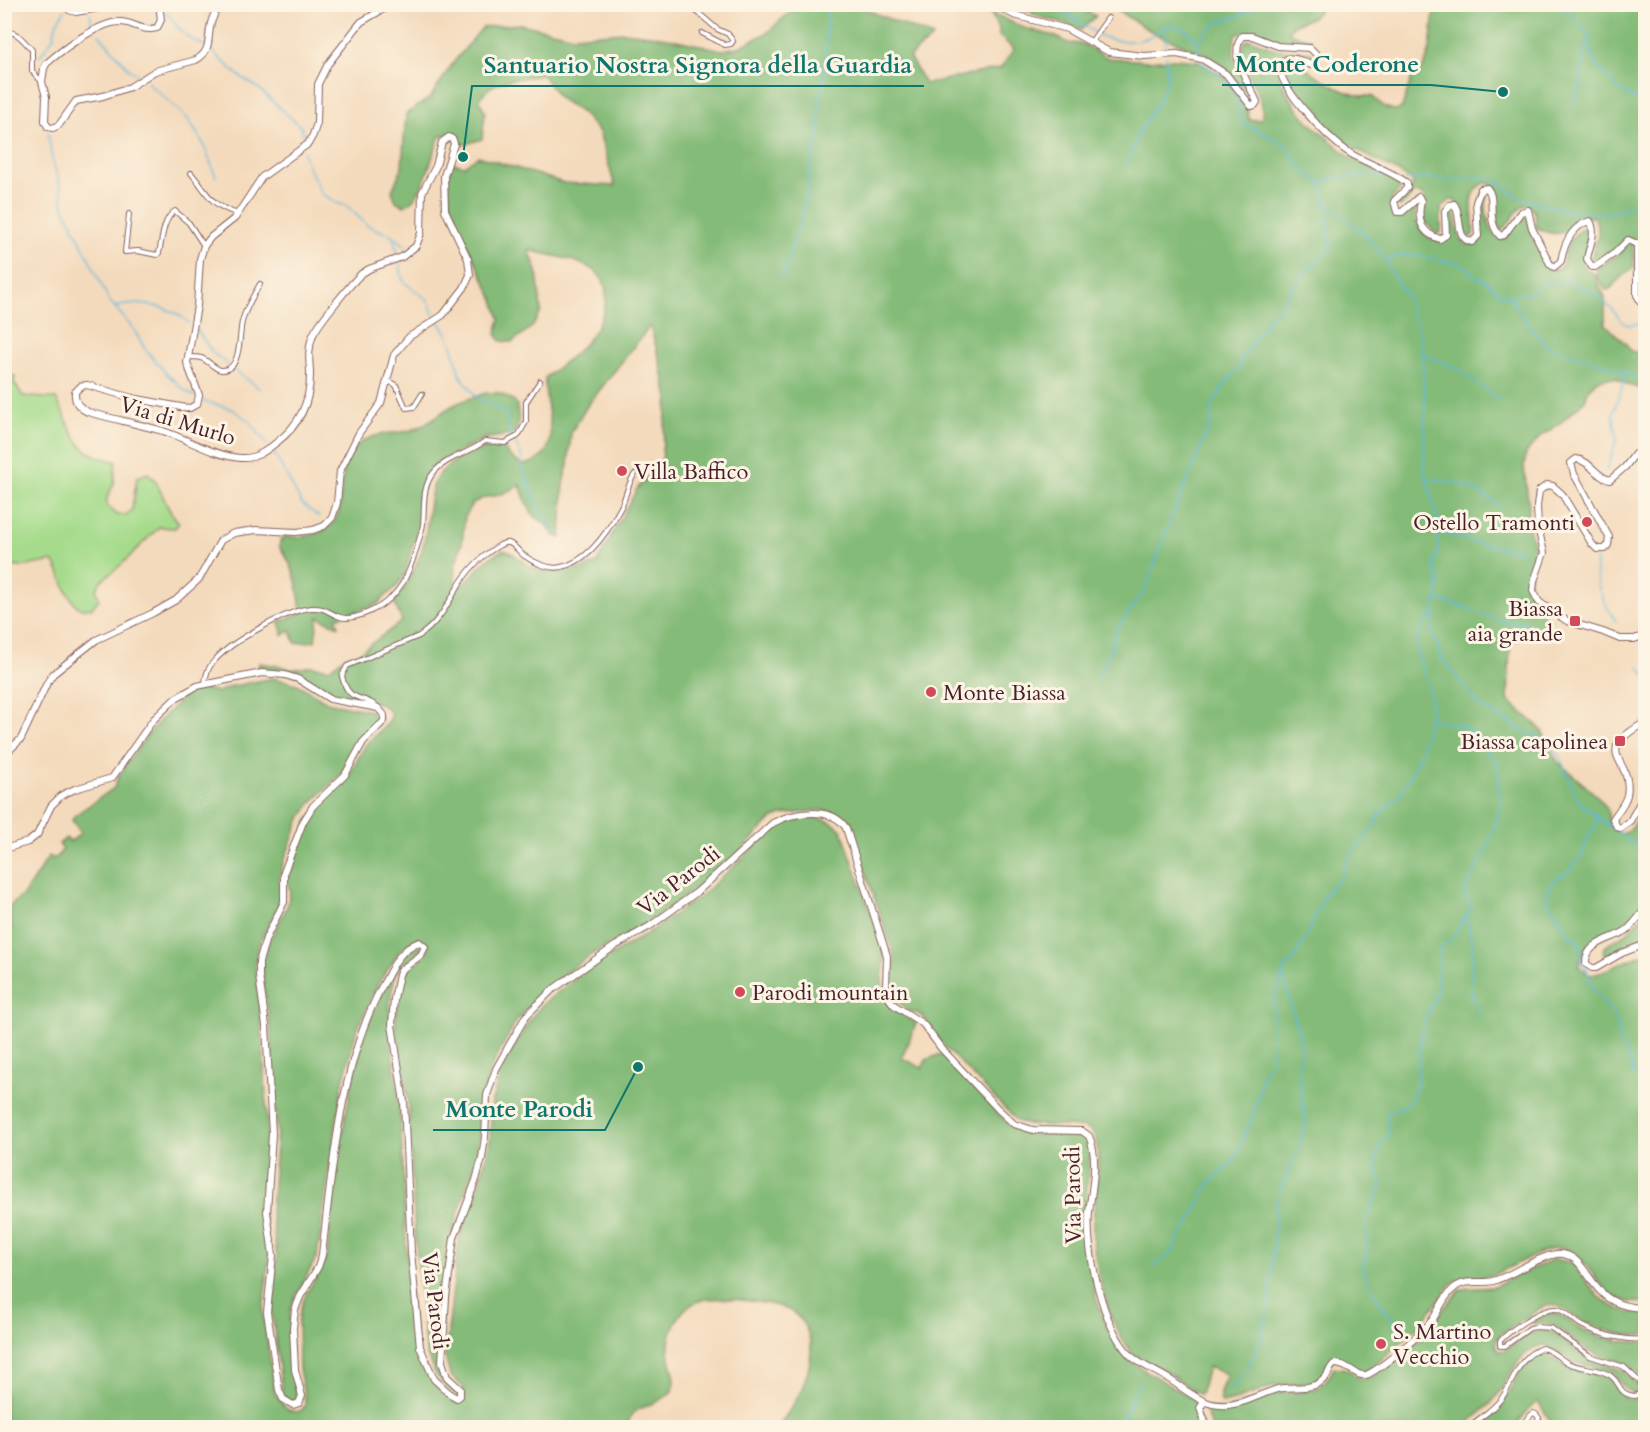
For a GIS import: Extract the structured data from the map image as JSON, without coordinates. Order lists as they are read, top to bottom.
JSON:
{
  "streets": {
    "street": ["Via di Murlo", "Via Parodi"]
  },
  "places": {
    "other": [
      "Monte Coderone",
      "Santuario Nostra Signora della Guardia",
      "Villa Baffico",
      "Ostello Tramonti",
      "Monte Biassa",
      "Parodi mountain",
      "Monte Parodi",
      "S. Martino Vecchio"
    ],
    "transit": ["Biassa aia grande", "Biassa capolinea"]
  }
}
